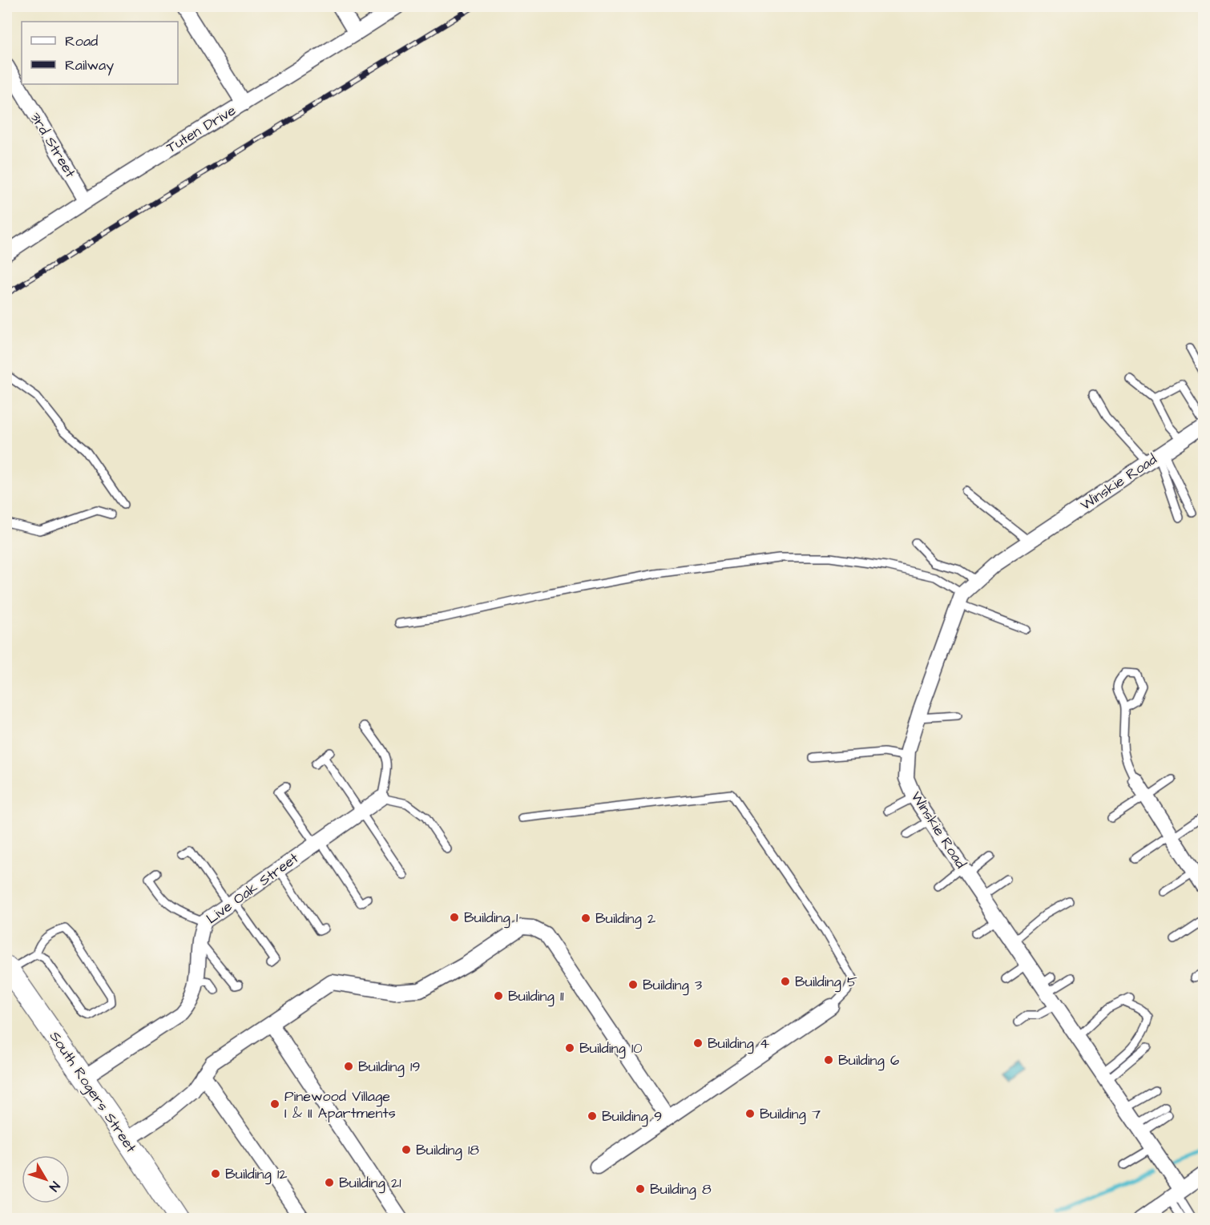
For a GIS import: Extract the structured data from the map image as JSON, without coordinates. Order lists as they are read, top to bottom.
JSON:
{
  "streets": {
    "street": [
      "Tuten Drive",
      "3rd Street",
      "Winskie Road",
      "Live Oak Street",
      "South Rogers Street"
    ]
  },
  "crossings": [
    ["Tuten Drive", "3rd Street"],
    ["Live Oak Street", "South Rogers Street"]
  ],
  "places": [
    "Building 1",
    "Building 2",
    "Building 5",
    "Building 3",
    "Building 11",
    "Building 4",
    "Building 10",
    "Building 6",
    "Building 19",
    "Pinewood Village I & II Apartments",
    "Building 7",
    "Building 9",
    "Building 18",
    "Building 12",
    "Building 21",
    "Building 8"
  ],
  "legend": ["Road", "Railway"],
  "north": "bottom right"
}
